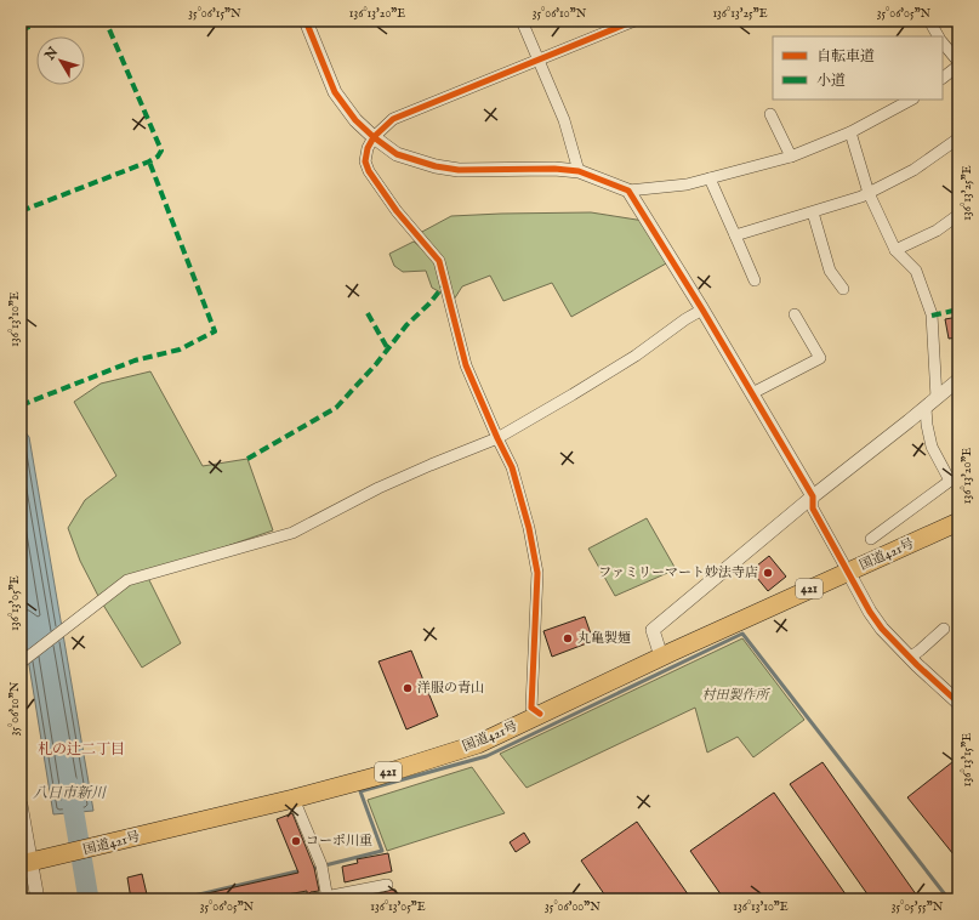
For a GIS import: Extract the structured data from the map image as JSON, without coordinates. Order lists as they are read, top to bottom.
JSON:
{
  "streets": {
    "highway": ["国道421号", "421"]
  },
  "districts": ["札の辻二丁目"],
  "water": ["八日市新川"],
  "parks": ["村田製作所"],
  "places": [
    "ファミリーマート妙法寺店",
    "丸亀製麺",
    "洋服の青山",
    "コーポ川重"
  ],
  "legend": ["自転車道", "小道"],
  "north": "top left",
  "coordinates": [
    "35°06'15\"N",
    "136°13'20\"E",
    "35°06'10\"N",
    "136°13'25\"E",
    "35°06'05\"N",
    "136°13'10\"E",
    "136°13'05\"E",
    "136°13'15\"E",
    "35°06'00\"N",
    "35°05'55\"N"
  ]
}
